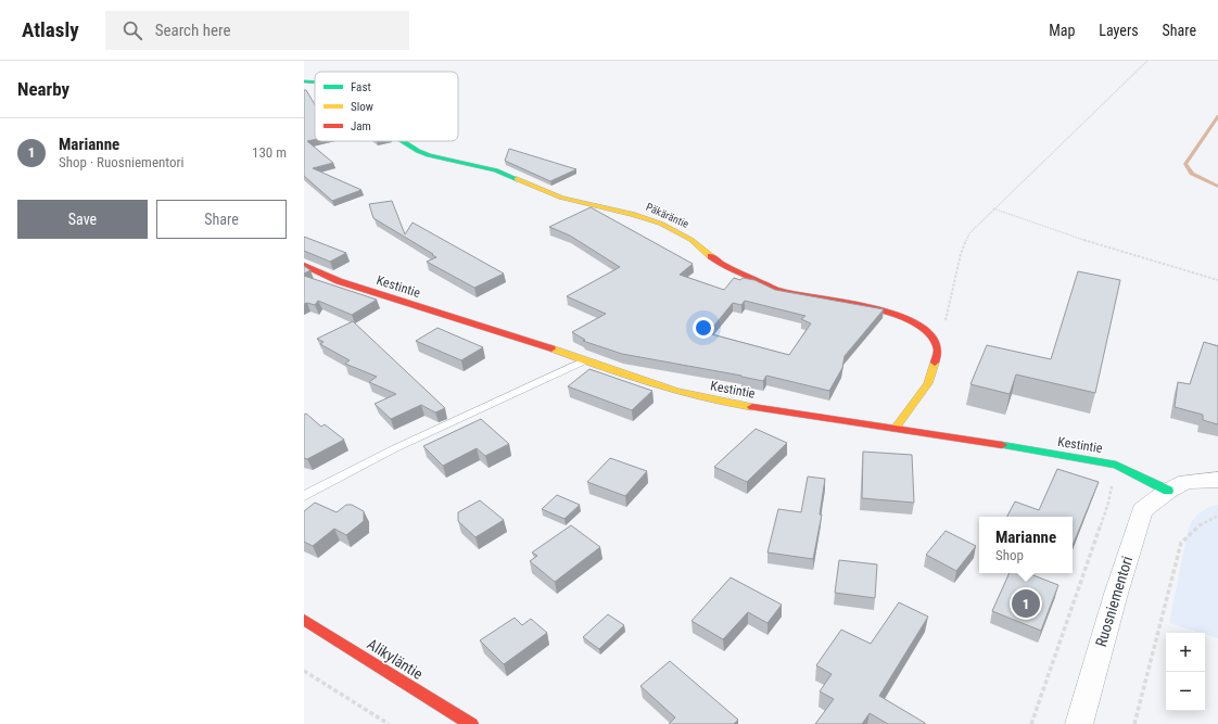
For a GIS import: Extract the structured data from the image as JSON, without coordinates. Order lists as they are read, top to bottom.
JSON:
{
  "streets": {
    "street": [
      "Päkäräntie",
      "Kestintie",
      "Ruosniementori",
      "Alikyläntie"
    ]
  },
  "crossings": [
    ["Kestintie", "Ruosniementori"]
  ],
  "legend": ["Fast", "Slow", "Jam"],
  "page": {
    "header": "Atlasly",
    "search": "Search here",
    "nav": ["Map", "Layers", "Share"],
    "heading": "Nearby",
    "list": [
      {
        "mark": "1",
        "name": "Marianne",
        "note": "Shop · Ruosniementori",
        "value": "130 m"
      }
    ],
    "buttons": ["Save", "Share"],
    "popup": ["Marianne", "Shop"],
    "pins": "1",
    "map_buttons": ["+", "−"]
  }
}
